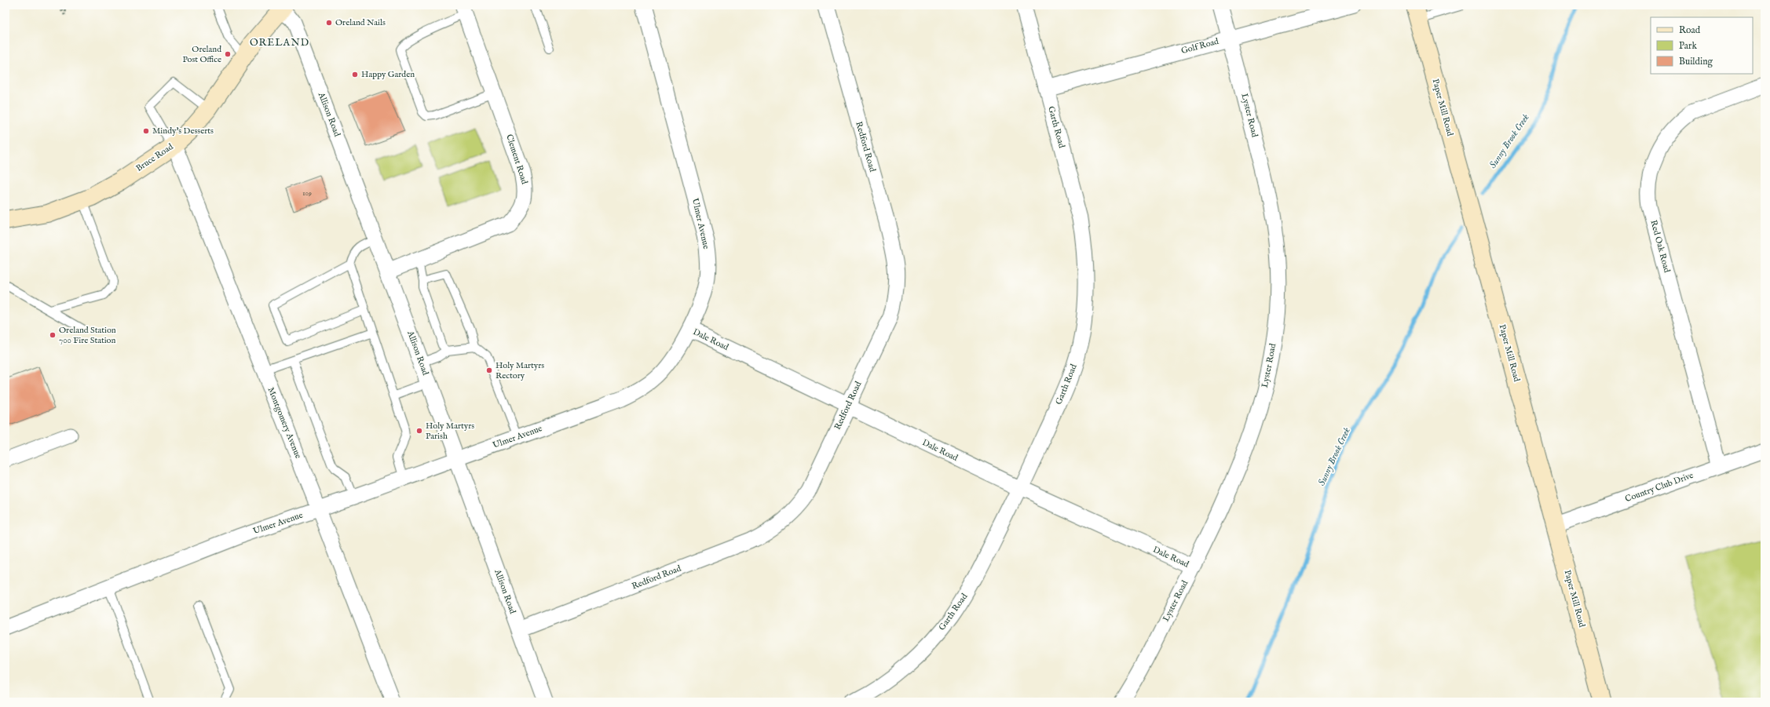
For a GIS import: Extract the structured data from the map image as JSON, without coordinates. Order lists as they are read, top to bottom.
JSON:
{
  "streets": {
    "street": [
      "Golf Road",
      "Paper Mill Road",
      "Allison Road",
      "Lyster Road",
      "Garth Road",
      "Redford Road",
      "Bruce Road",
      "Clement Road",
      "Ulmer Avenue",
      "Red Oak Road",
      "Dale Road",
      "Montgomery Avenue",
      "Country Club Drive"
    ]
  },
  "crossings": [
    ["Golf Road", "Lyster Road"],
    ["Golf Road", "Garth Road"],
    ["Paper Mill Road", "Country Club Drive"],
    ["Allison Road", "Redford Road"],
    ["Allison Road", "Bruce Road"],
    ["Allison Road", "Clement Road"],
    ["Allison Road", "Ulmer Avenue"],
    ["Lyster Road", "Dale Road"],
    ["Garth Road", "Dale Road"],
    ["Redford Road", "Dale Road"],
    ["Bruce Road", "Montgomery Avenue"],
    ["Ulmer Avenue", "Dale Road"],
    ["Ulmer Avenue", "Montgomery Avenue"],
    ["Red Oak Road", "Country Club Drive"]
  ],
  "districts": ["ORELAND"],
  "water": ["Sunny Brook Creek"],
  "places": [
    "Oreland Nails",
    "Oreland Post Office",
    "Happy Garden",
    "Mindy's Desserts",
    "Oreland Station 700 Fire Station",
    "Holy Martyrs Rectory",
    "Holy Martyrs Parish"
  ],
  "house_numbers": ["109"],
  "legend": ["Road", "Park", "Building"]
}
